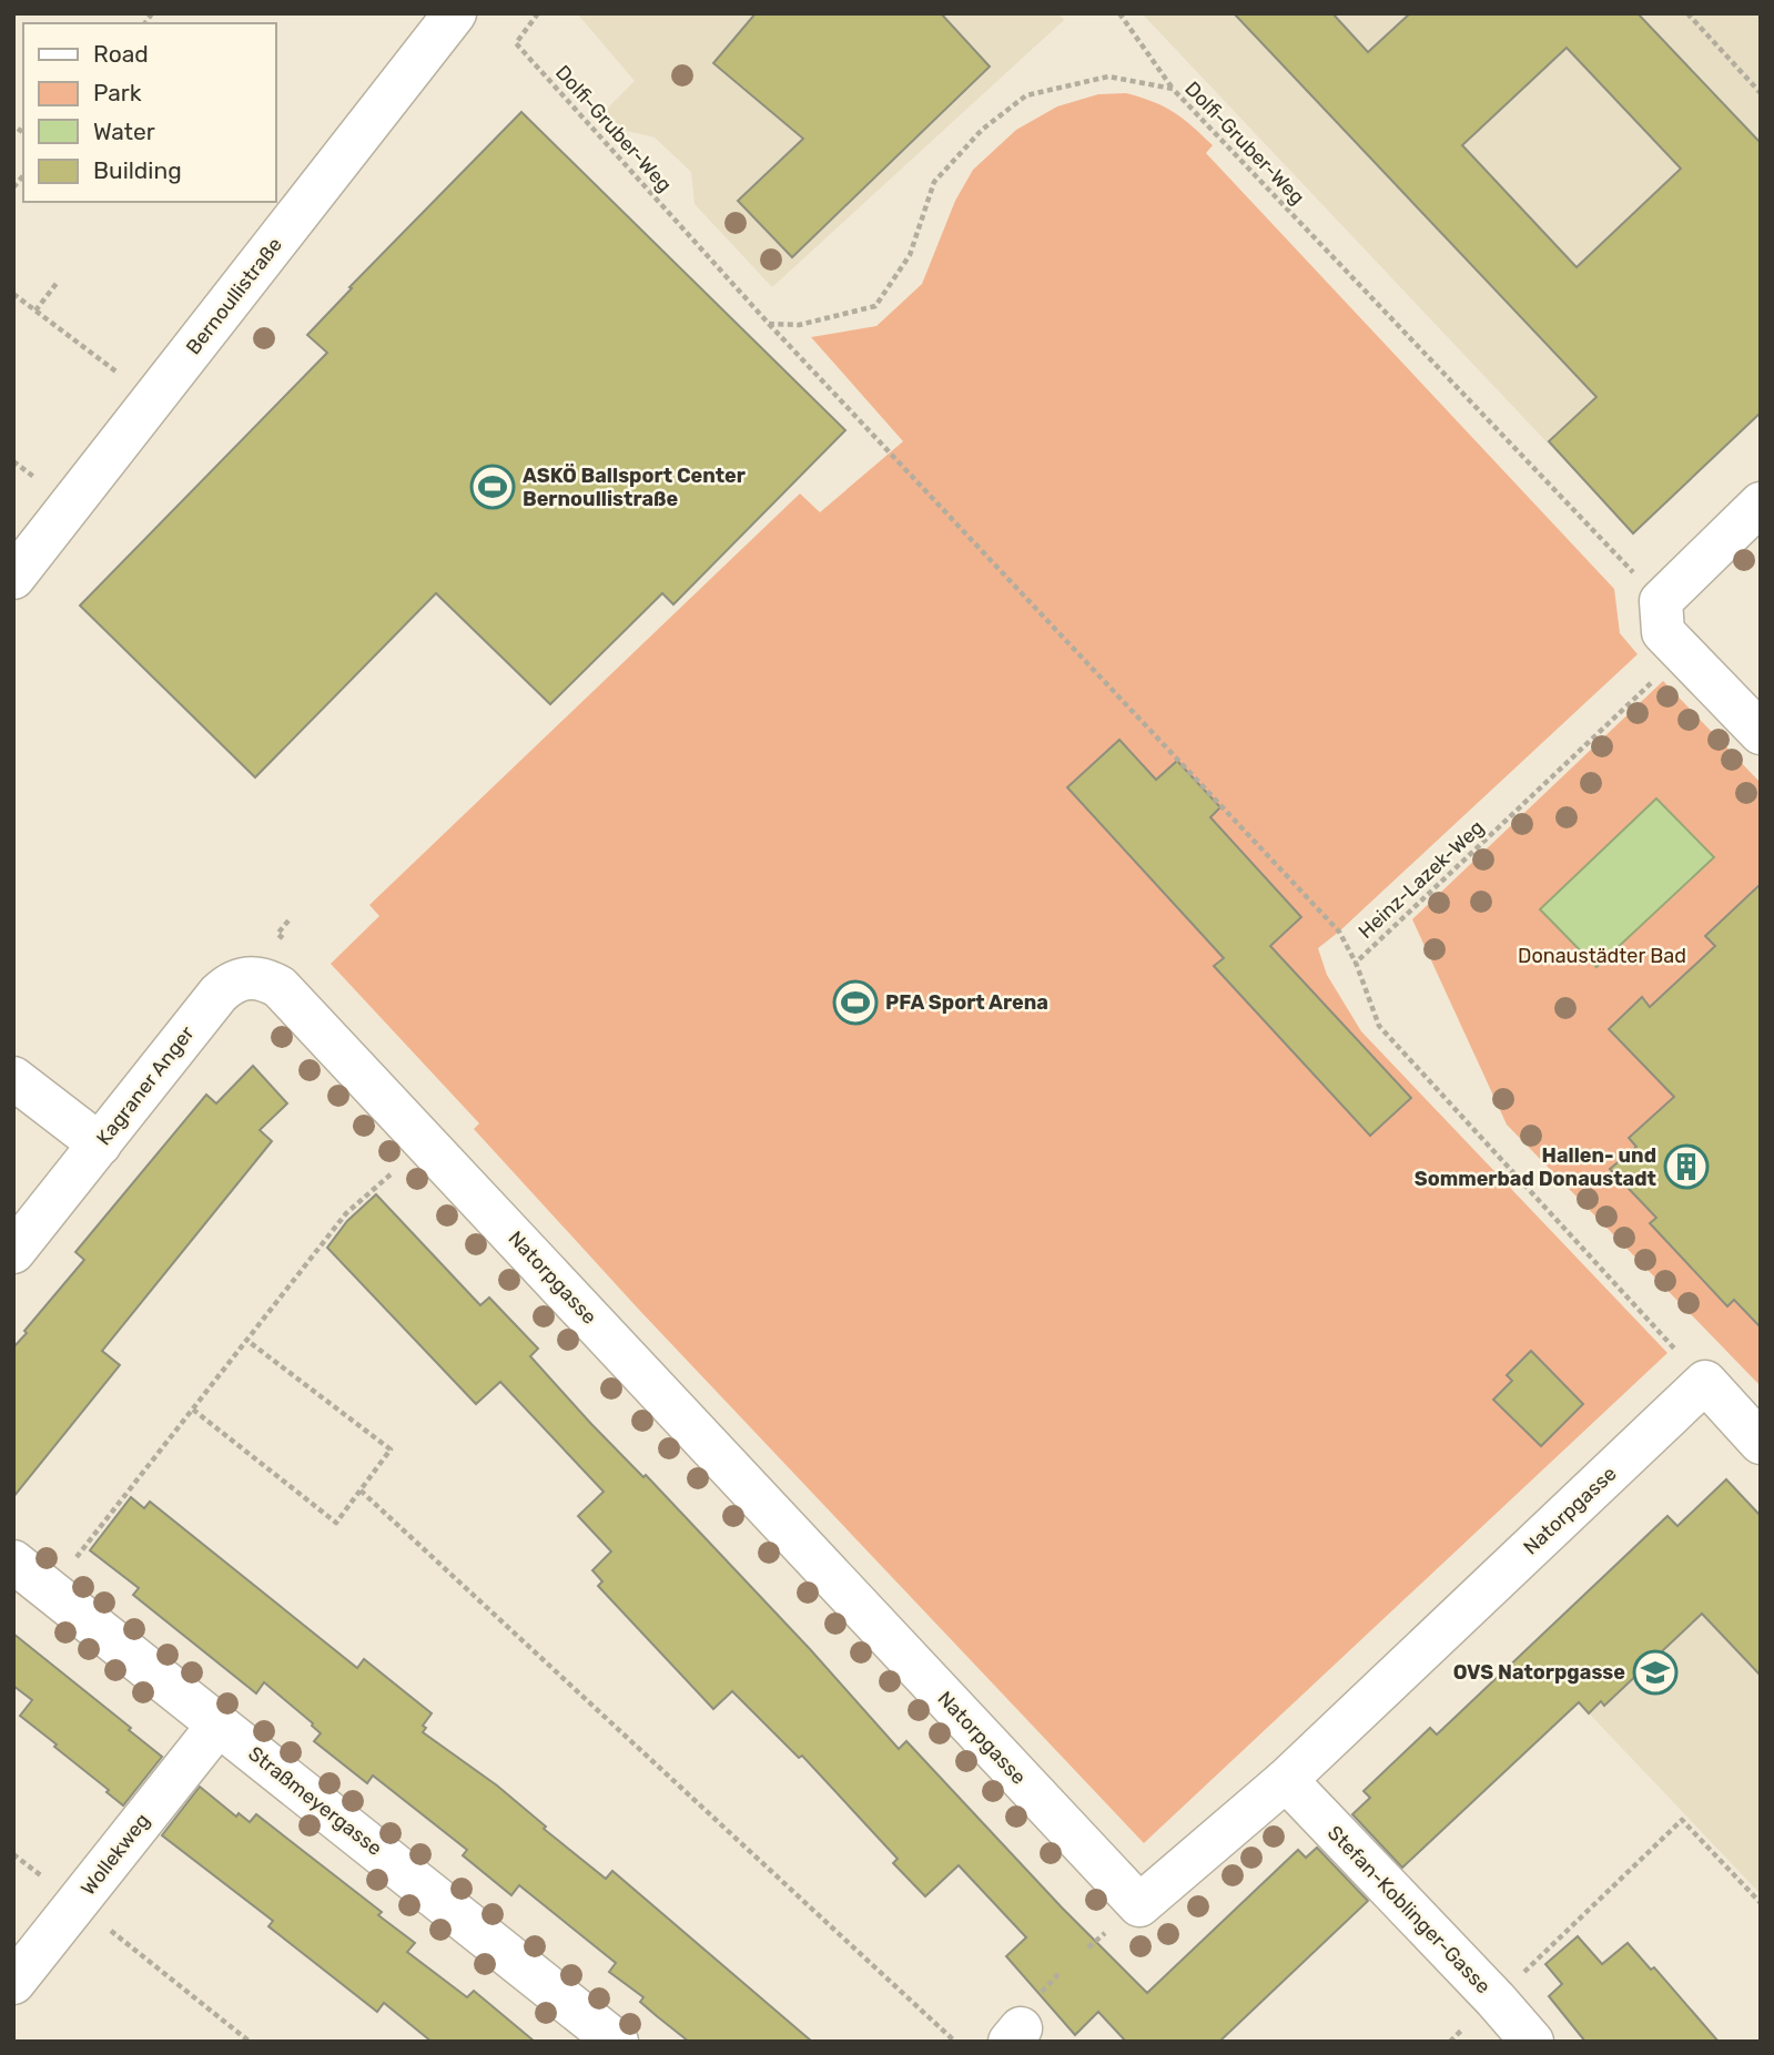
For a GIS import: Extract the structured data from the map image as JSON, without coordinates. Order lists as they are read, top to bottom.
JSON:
{
  "streets": {
    "street": [
      "Bernoullistraße",
      "Kagraner Anger",
      "Natorpgasse",
      "Straßmeyergasse",
      "Wollekweg",
      "Stefan-Koblinger-Gasse"
    ],
    "path": ["Dolfi-Gruber-Weg", "Heinz-Lazek-Weg"]
  },
  "crossings": [
    ["Heinz-Lazek-Weg", "Natorpgasse"],
    ["Kagraner Anger", "Natorpgasse"],
    ["Natorpgasse", "Stefan-Koblinger-Gasse"],
    ["Straßmeyergasse", "Wollekweg"]
  ],
  "parks": ["Donaustädter Bad"],
  "places": {
    "sports": ["ASKÖ Ballsport Center Bernoullistraße", "PFA Sport Arena"],
    "building": ["Hallen- und Sommerbad Donaustadt"],
    "school or university": ["OVS Natorpgasse"]
  },
  "legend": [
    "Road",
    "Park",
    "Water",
    "Building"
  ]
}
